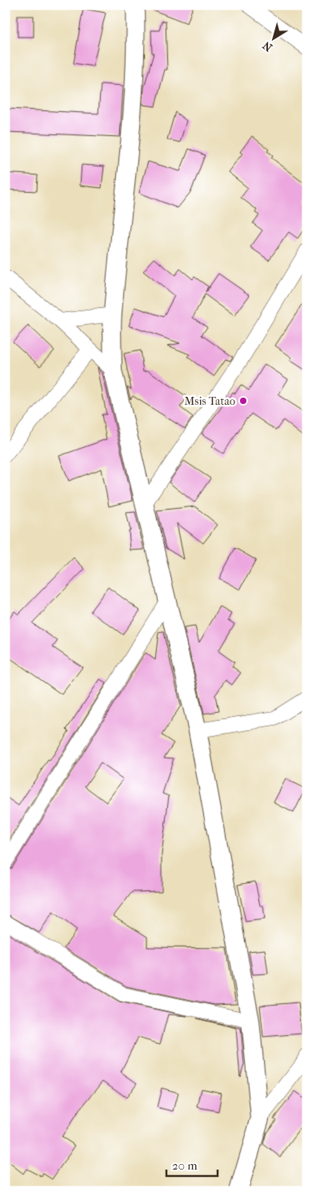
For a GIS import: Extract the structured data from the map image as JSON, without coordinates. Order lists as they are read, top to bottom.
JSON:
{
  "places": ["Msis Tatao"],
  "scale_bar": "20 m",
  "north": "bottom left"
}
